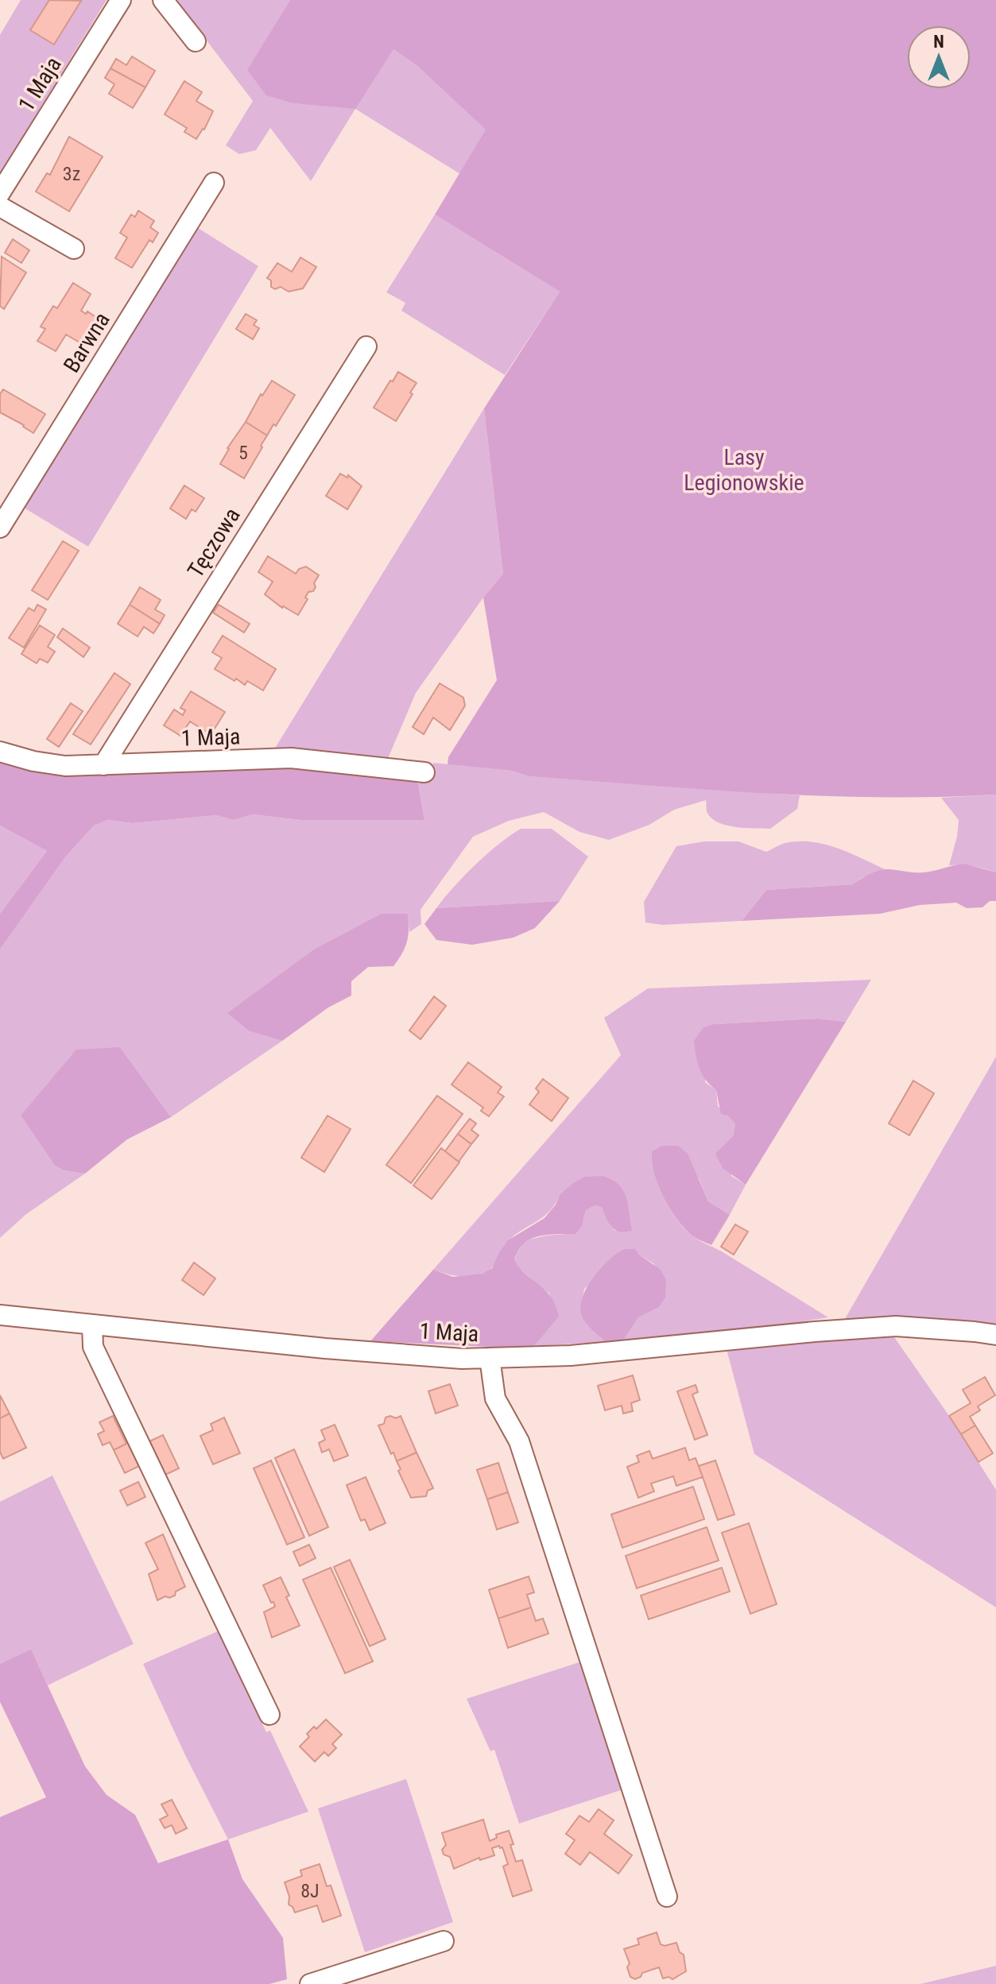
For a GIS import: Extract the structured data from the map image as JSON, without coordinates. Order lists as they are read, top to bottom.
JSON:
{
  "streets": {
    "street": ["1 Maja", "Barwna", "Tęczowa"]
  },
  "crossings": [
    ["1 Maja", "Tęczowa"]
  ],
  "parks": ["Lasy Legionowskie"],
  "house_numbers": ["3z", "5", "8J"],
  "north": "top"
}
